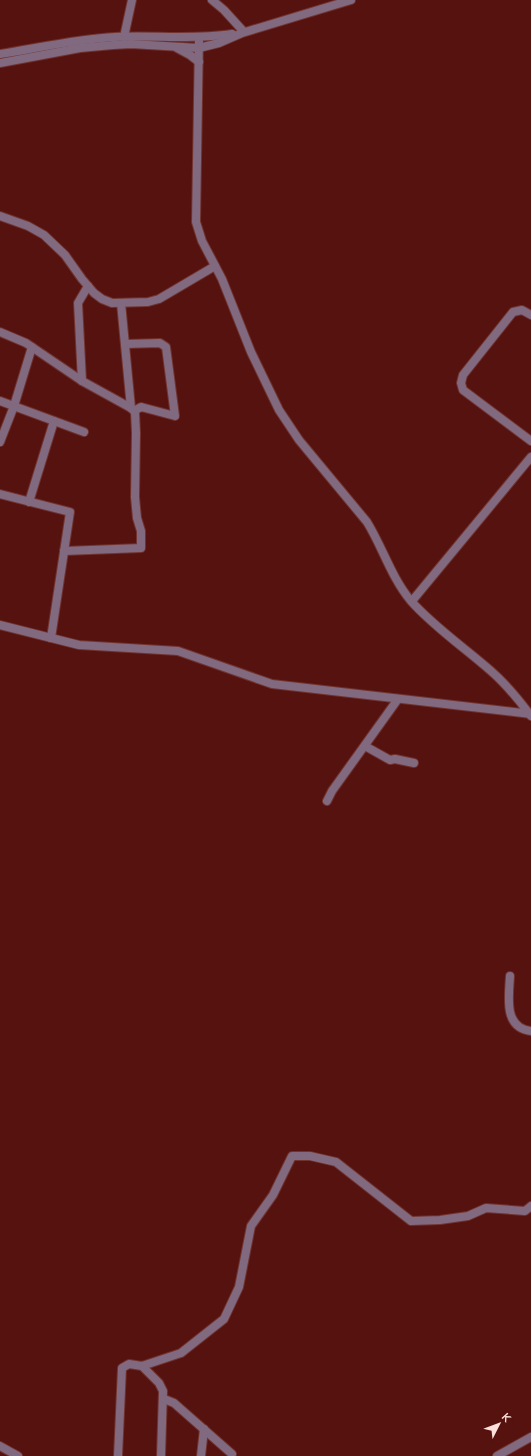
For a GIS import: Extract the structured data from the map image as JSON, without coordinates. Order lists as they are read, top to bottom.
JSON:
{
  "north": "top right"
}
